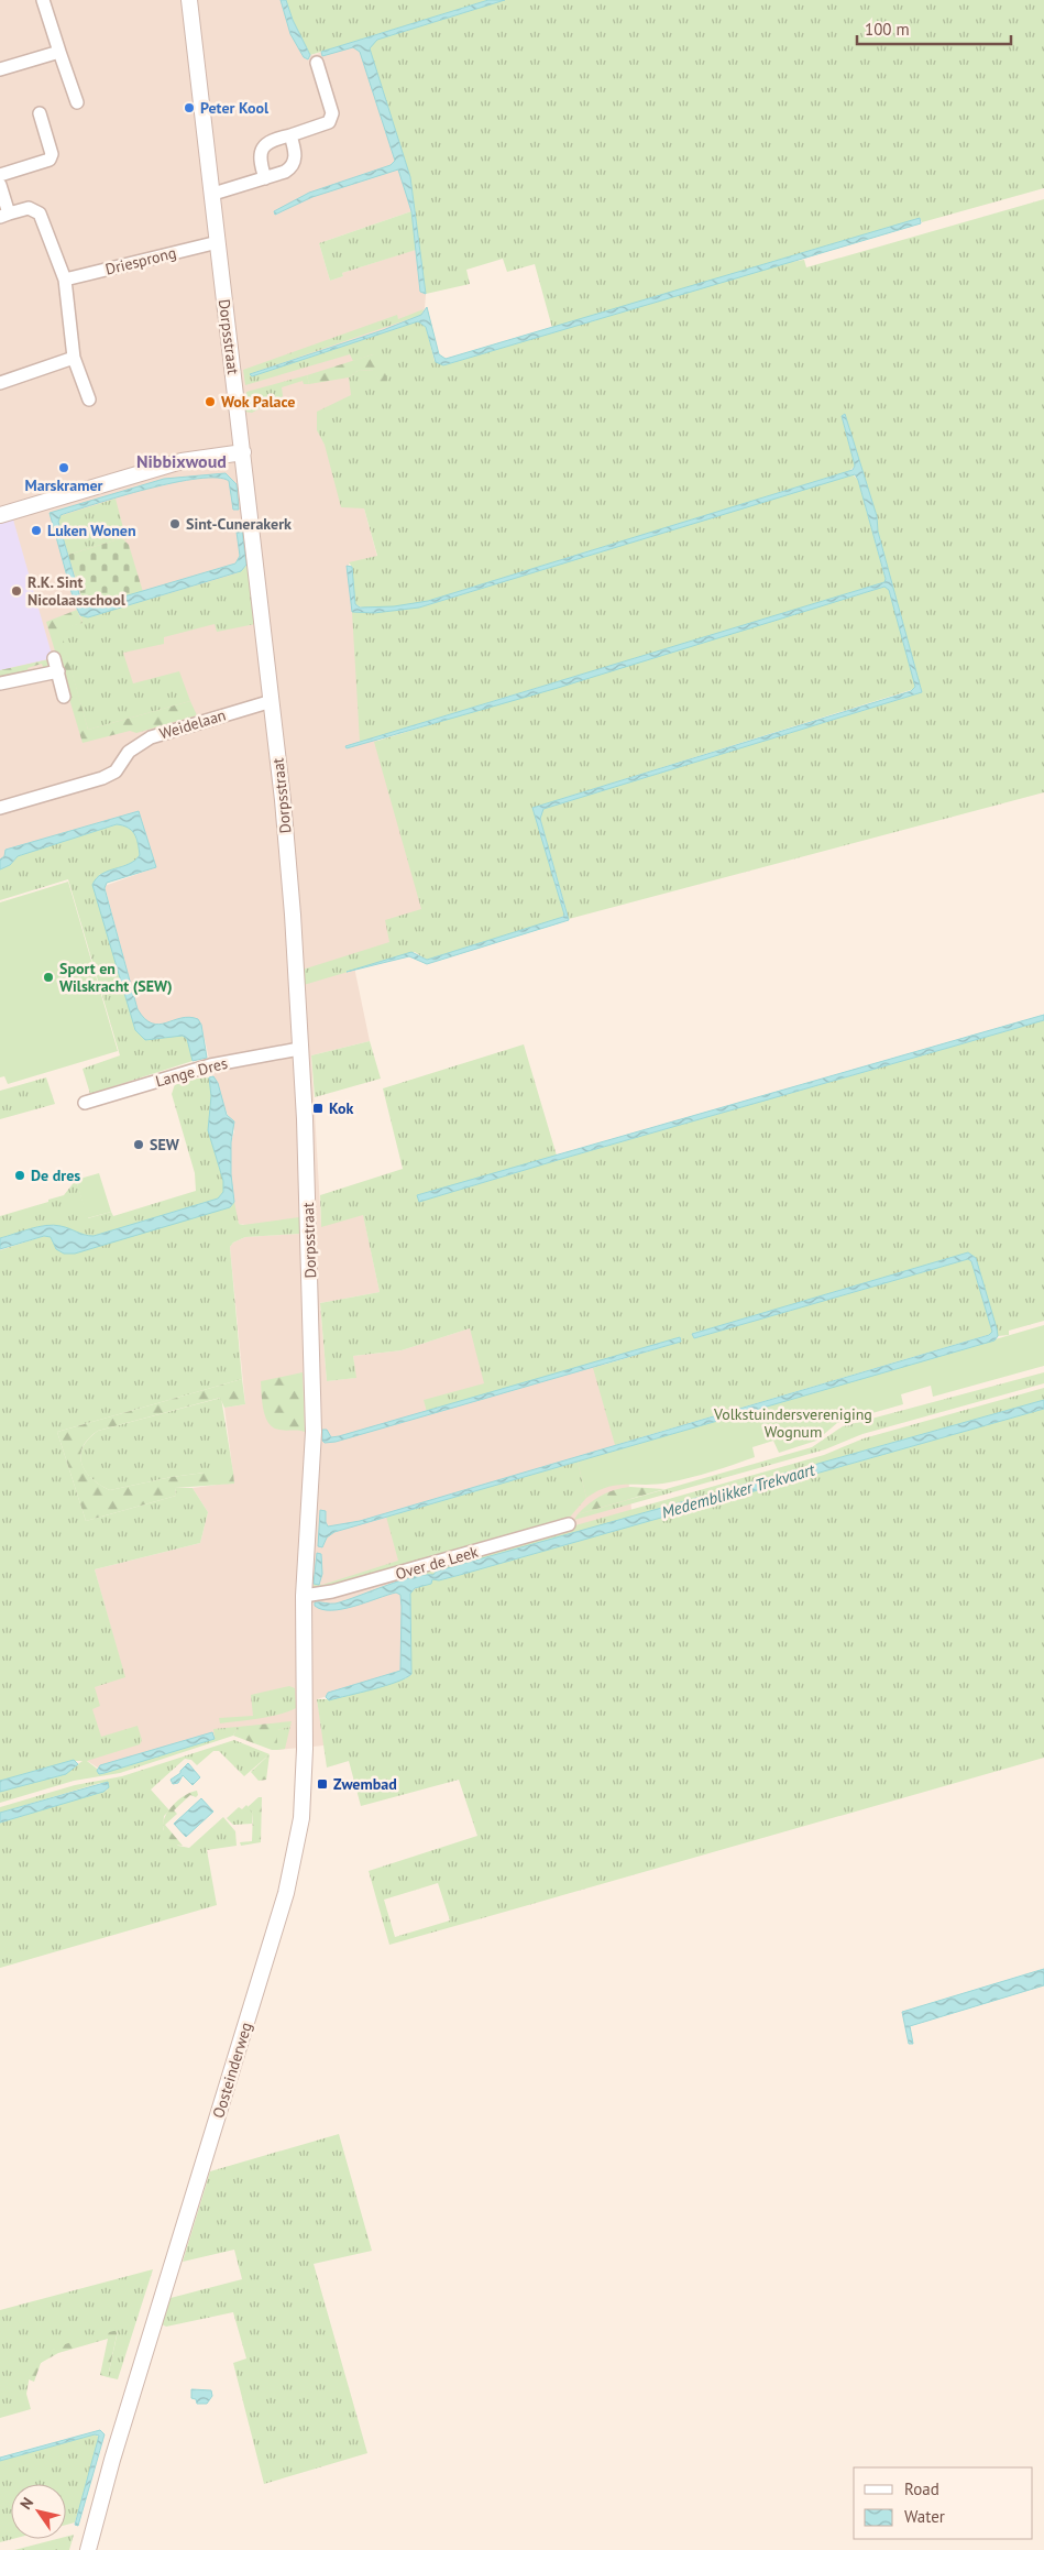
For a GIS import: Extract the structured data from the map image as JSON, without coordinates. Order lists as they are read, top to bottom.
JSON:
{
  "streets": {
    "street": [
      "Driesprong",
      "Dorpsstraat",
      "Weidelaan",
      "Lange Dres",
      "Over de Leek",
      "Oosteinderweg"
    ]
  },
  "crossings": [
    ["Driesprong", "Dorpsstraat"],
    ["Dorpsstraat", "Weidelaan"],
    ["Dorpsstraat", "Lange Dres"],
    ["Dorpsstraat", "Over de Leek"],
    ["Dorpsstraat", "Oosteinderweg"],
    ["Over de Leek", "Oosteinderweg"]
  ],
  "districts": ["Nibbixwoud"],
  "water": ["Medemblikker Trekvaart"],
  "parks": ["Volkstuindersvereniging Wognum"],
  "places": {
    "other": [
      "Peter Kool",
      "Wok Palace",
      "Marskramer",
      "Sint-Cunerakerk",
      "Luken Wonen",
      "R.K. Sint Nicolaasschool",
      "Sport en Wilskracht (SEW)",
      "SEW",
      "De dres"
    ],
    "transit": ["Kok", "Zwembad"]
  },
  "legend": ["Road", "Water"],
  "scale_bar": "100 m",
  "north": "top left"
}
